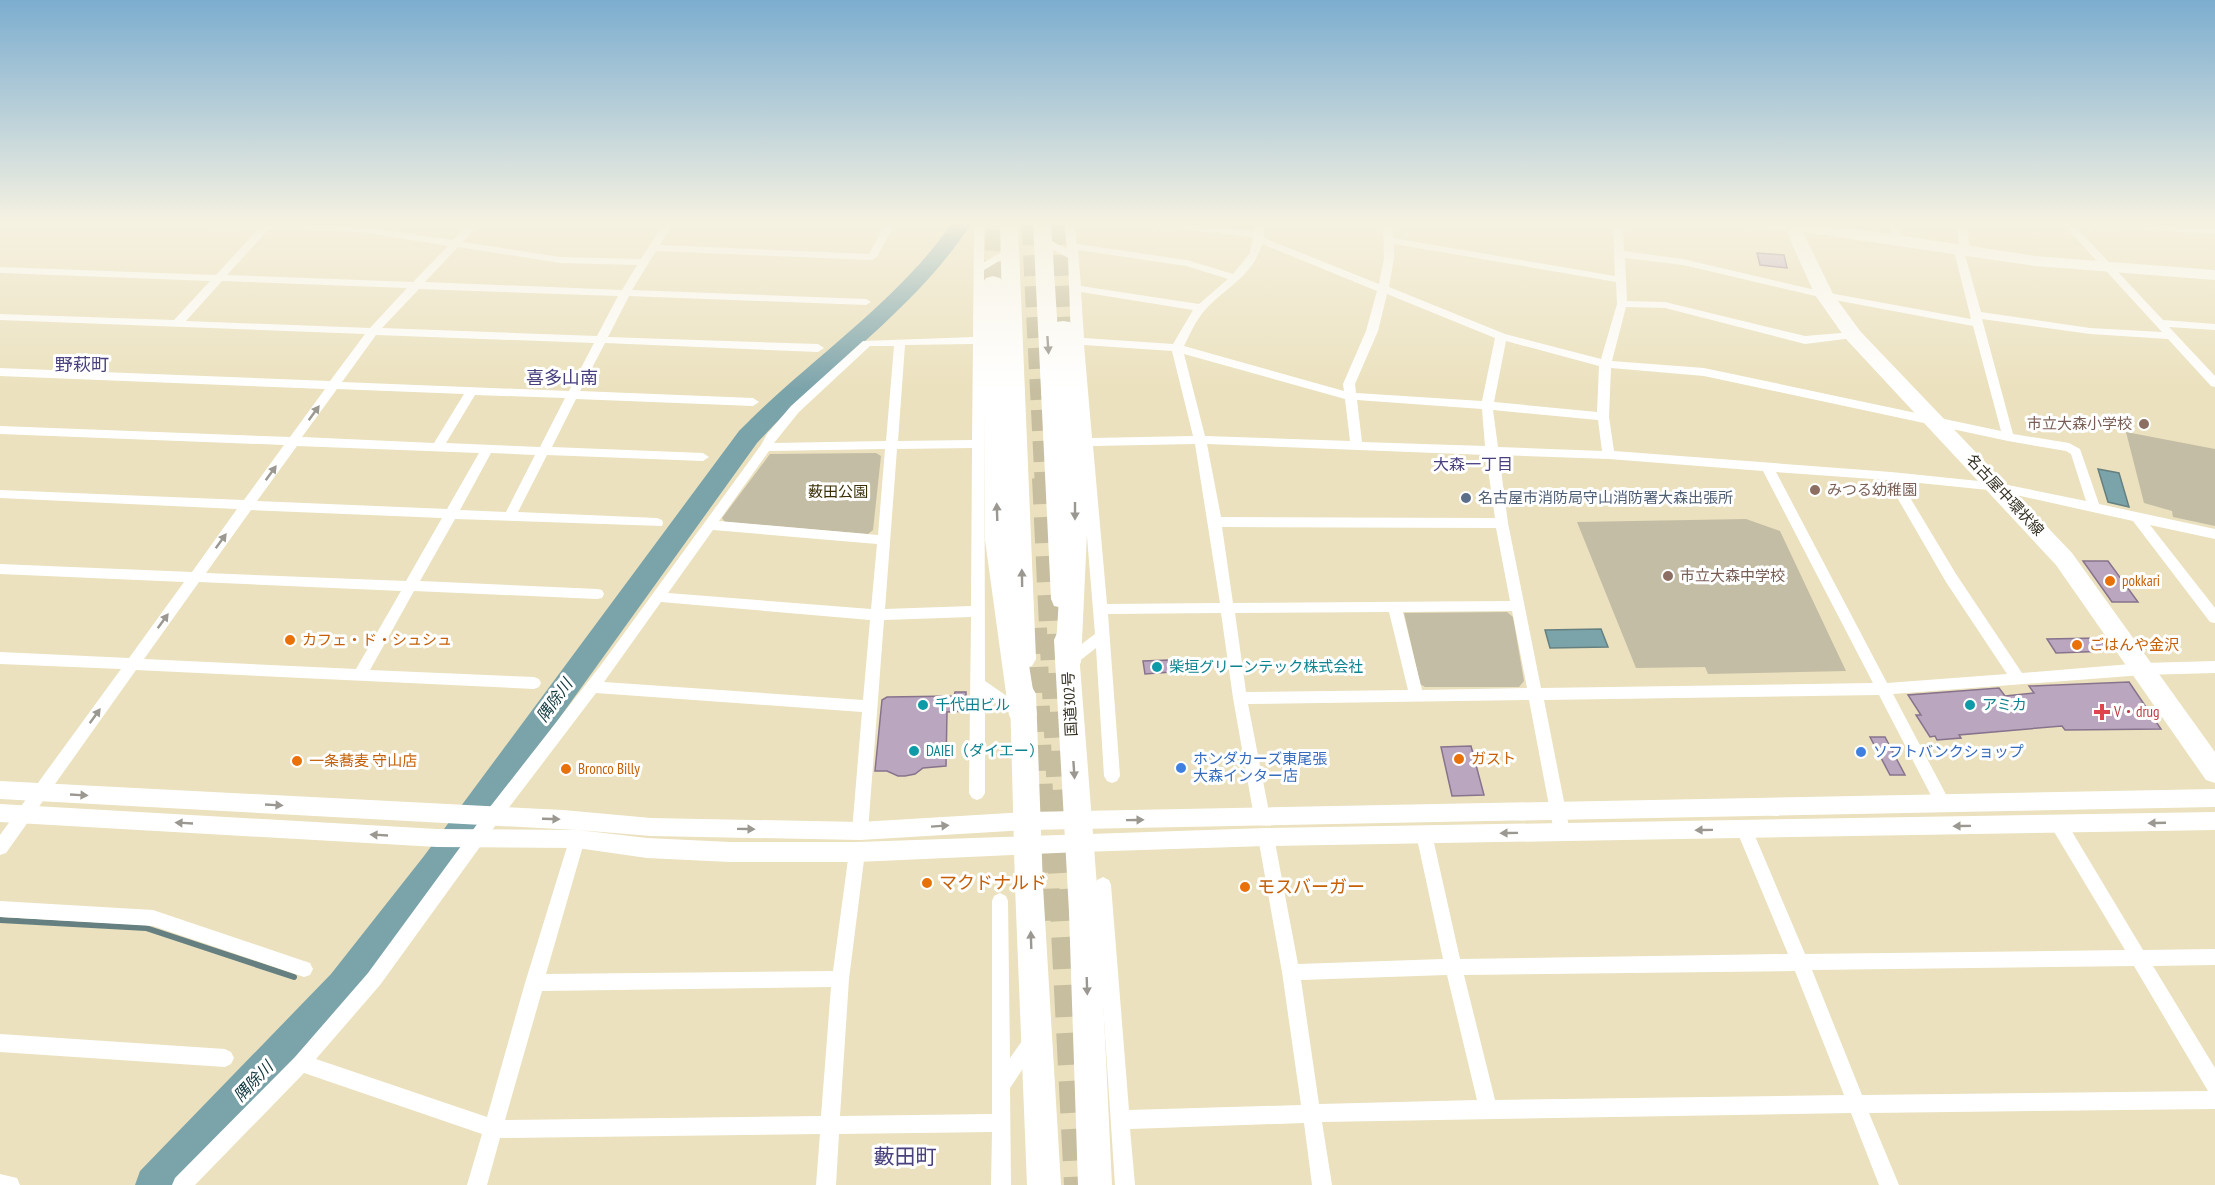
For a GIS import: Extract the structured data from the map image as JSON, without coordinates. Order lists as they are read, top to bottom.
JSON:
{
  "streets": {
    "highway": ["国道302号"],
    "main road": ["名古屋中環状線"]
  },
  "districts": [
    "野萩町",
    "喜多山南",
    "大森一丁目",
    "藪田町"
  ],
  "water": ["隅除川"],
  "parks": ["薮田公園"],
  "places": {
    "other": [
      "市立大森小学校",
      "みつる幼稚園",
      "名古屋市消防局守山消防署大森出張所",
      "市立大森中学校",
      "pokkari",
      "カフェ・ド・シュシュ",
      "ごはんや金沢",
      "柴垣グリーンテック株式会社",
      "千代田ビル",
      "アミカ",
      "DAIEI（ダイエー）",
      "ソフトバンクショップ",
      "ガスト",
      "一条蕎麦 守山店",
      "ホンダカーズ東尾張 大森インター店",
      "Bronco Billy",
      "マクドナルド",
      "モスバーガー"
    ],
    "health": ["V・drug"]
  }
}
